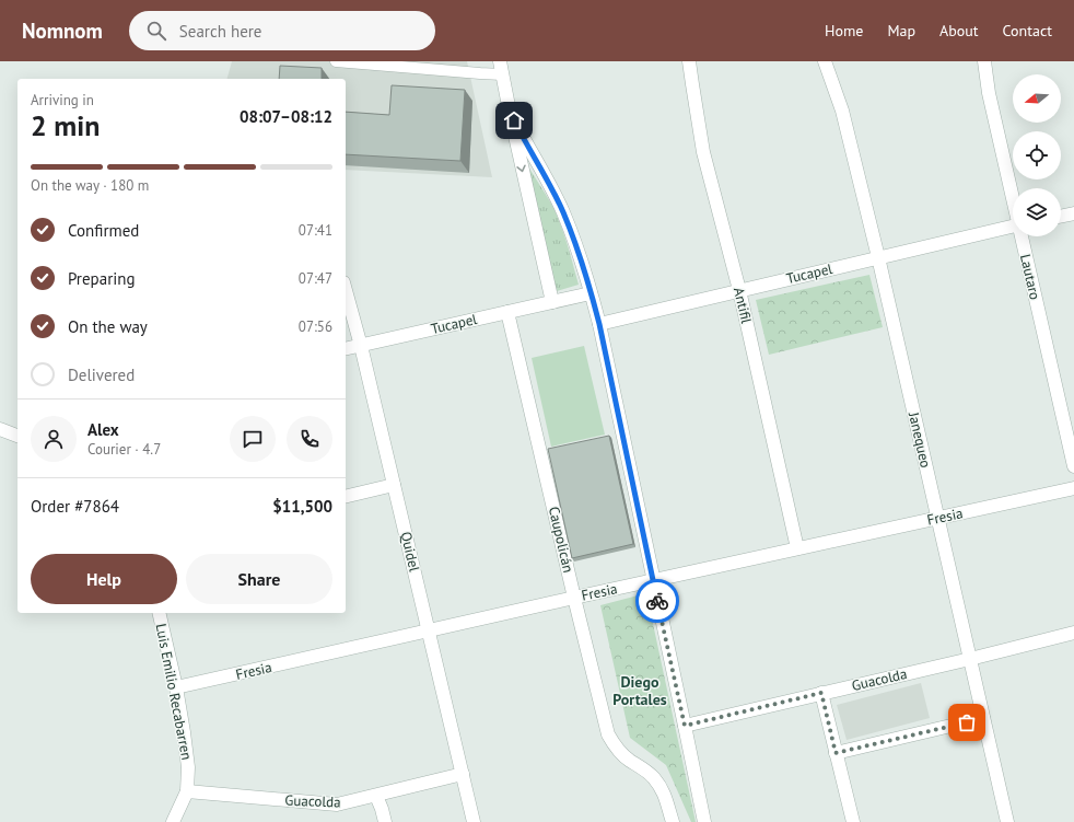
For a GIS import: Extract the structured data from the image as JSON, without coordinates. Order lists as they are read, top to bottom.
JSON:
{
  "streets": {
    "street": [
      "Tucapel",
      "Lautaro",
      "Antifil",
      "Janequeo",
      "Fresia",
      "Caupolicán",
      "Quidel",
      "Guacolda",
      "Luis Emilio Recabarren"
    ]
  },
  "crossings": [
    ["Tucapel", "Antifil"],
    ["Tucapel", "Janequeo"],
    ["Tucapel", "Caupolicán"],
    ["Tucapel", "Quidel"],
    ["Antifil", "Fresia"],
    ["Janequeo", "Fresia"],
    ["Janequeo", "Guacolda"],
    ["Fresia", "Caupolicán"],
    ["Fresia", "Quidel"],
    ["Fresia", "Luis Emilio Recabarren"],
    ["Quidel", "Guacolda"],
    ["Guacolda", "Luis Emilio Recabarren"]
  ],
  "districts": ["Diego Portales"],
  "north": "left",
  "page": {
    "header": "Nomnom",
    "search": "Search here",
    "nav": [
      "Home",
      "Map",
      "About",
      "Contact"
    ],
    "heading": ["2 min", "Arriving in", "08:07–08:12"],
    "panel": [
      "Alex",
      "Courier · 4.7",
      "Order #7864",
      "$11,500"
    ],
    "bar": "On the way · 180 m",
    "list": [
      ["Confirmed", "07:41"],
      ["Preparing", "07:47"],
      ["On the way", "07:56"],
      "Delivered"
    ],
    "buttons": ["Help", "Share"]
  }
}
